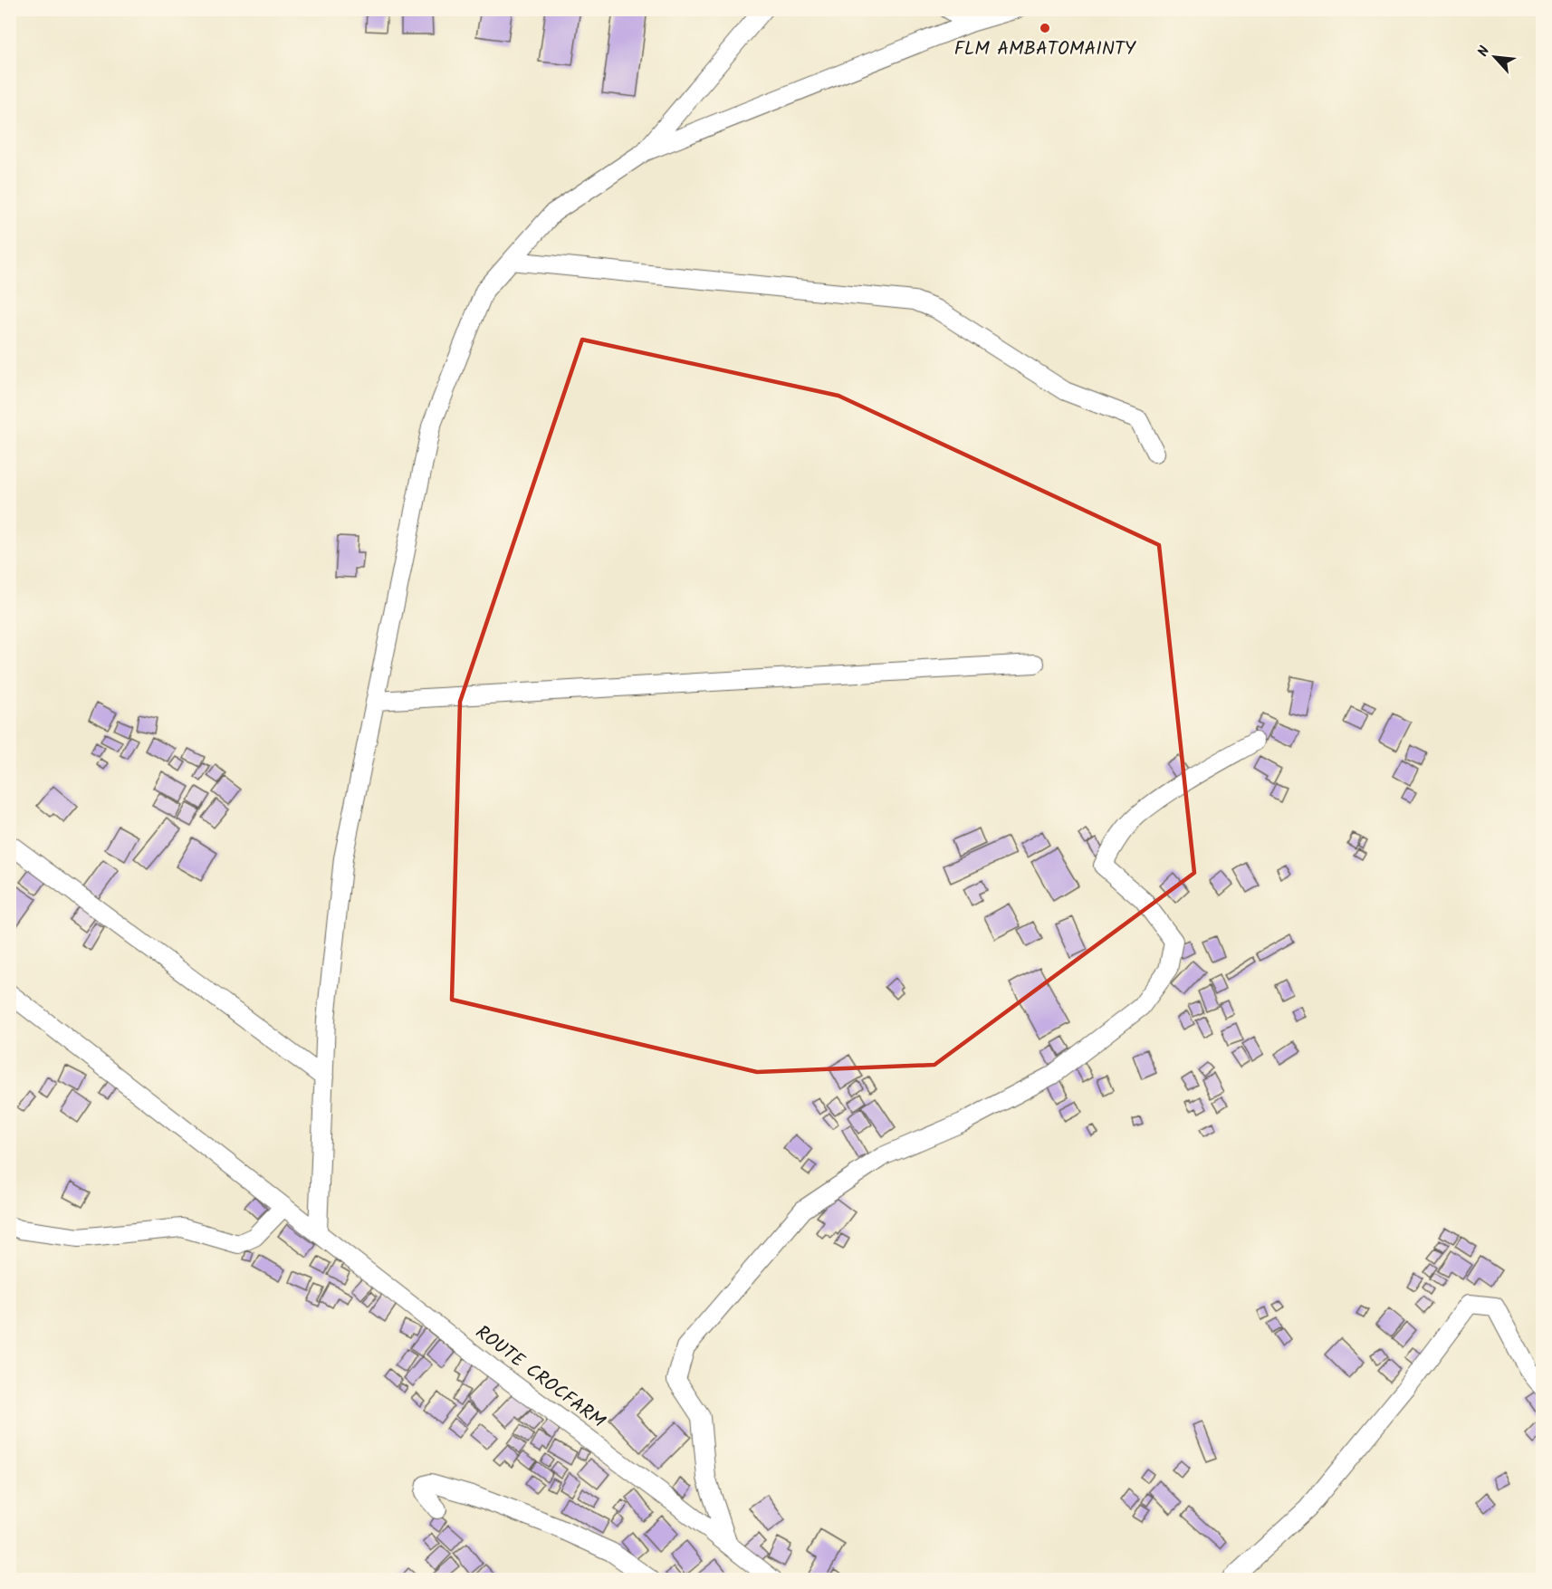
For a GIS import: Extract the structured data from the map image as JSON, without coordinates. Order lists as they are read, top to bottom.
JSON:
{
  "streets": {
    "street": ["ROUTE CROCFARM"]
  },
  "places": ["FLM AMBATOMAINTY"],
  "north": "top left"
}
